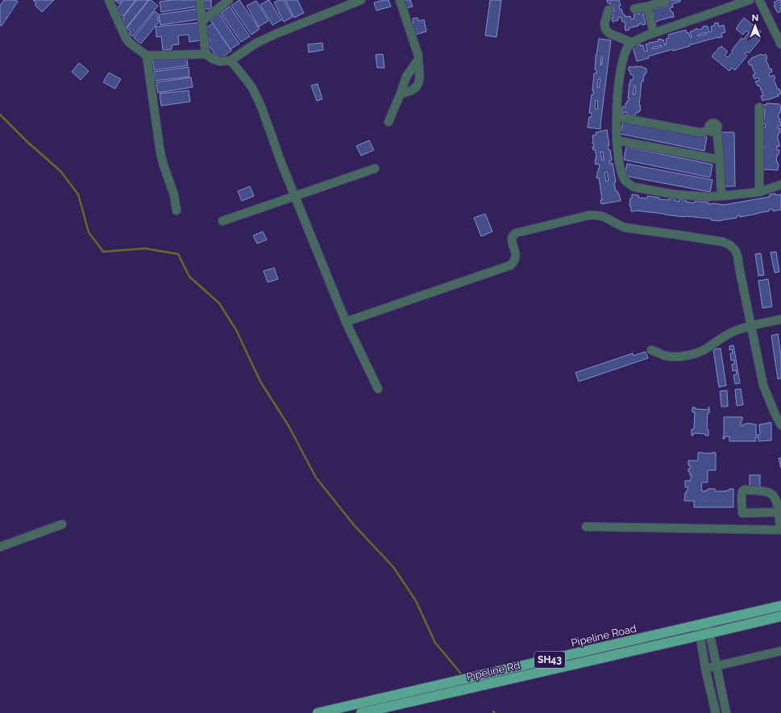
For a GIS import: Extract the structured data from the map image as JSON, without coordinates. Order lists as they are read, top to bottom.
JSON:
{
  "streets": {
    "main road": ["Pipeline Road", "SH43", "Pipeline Rd"]
  },
  "north": "top"
}
